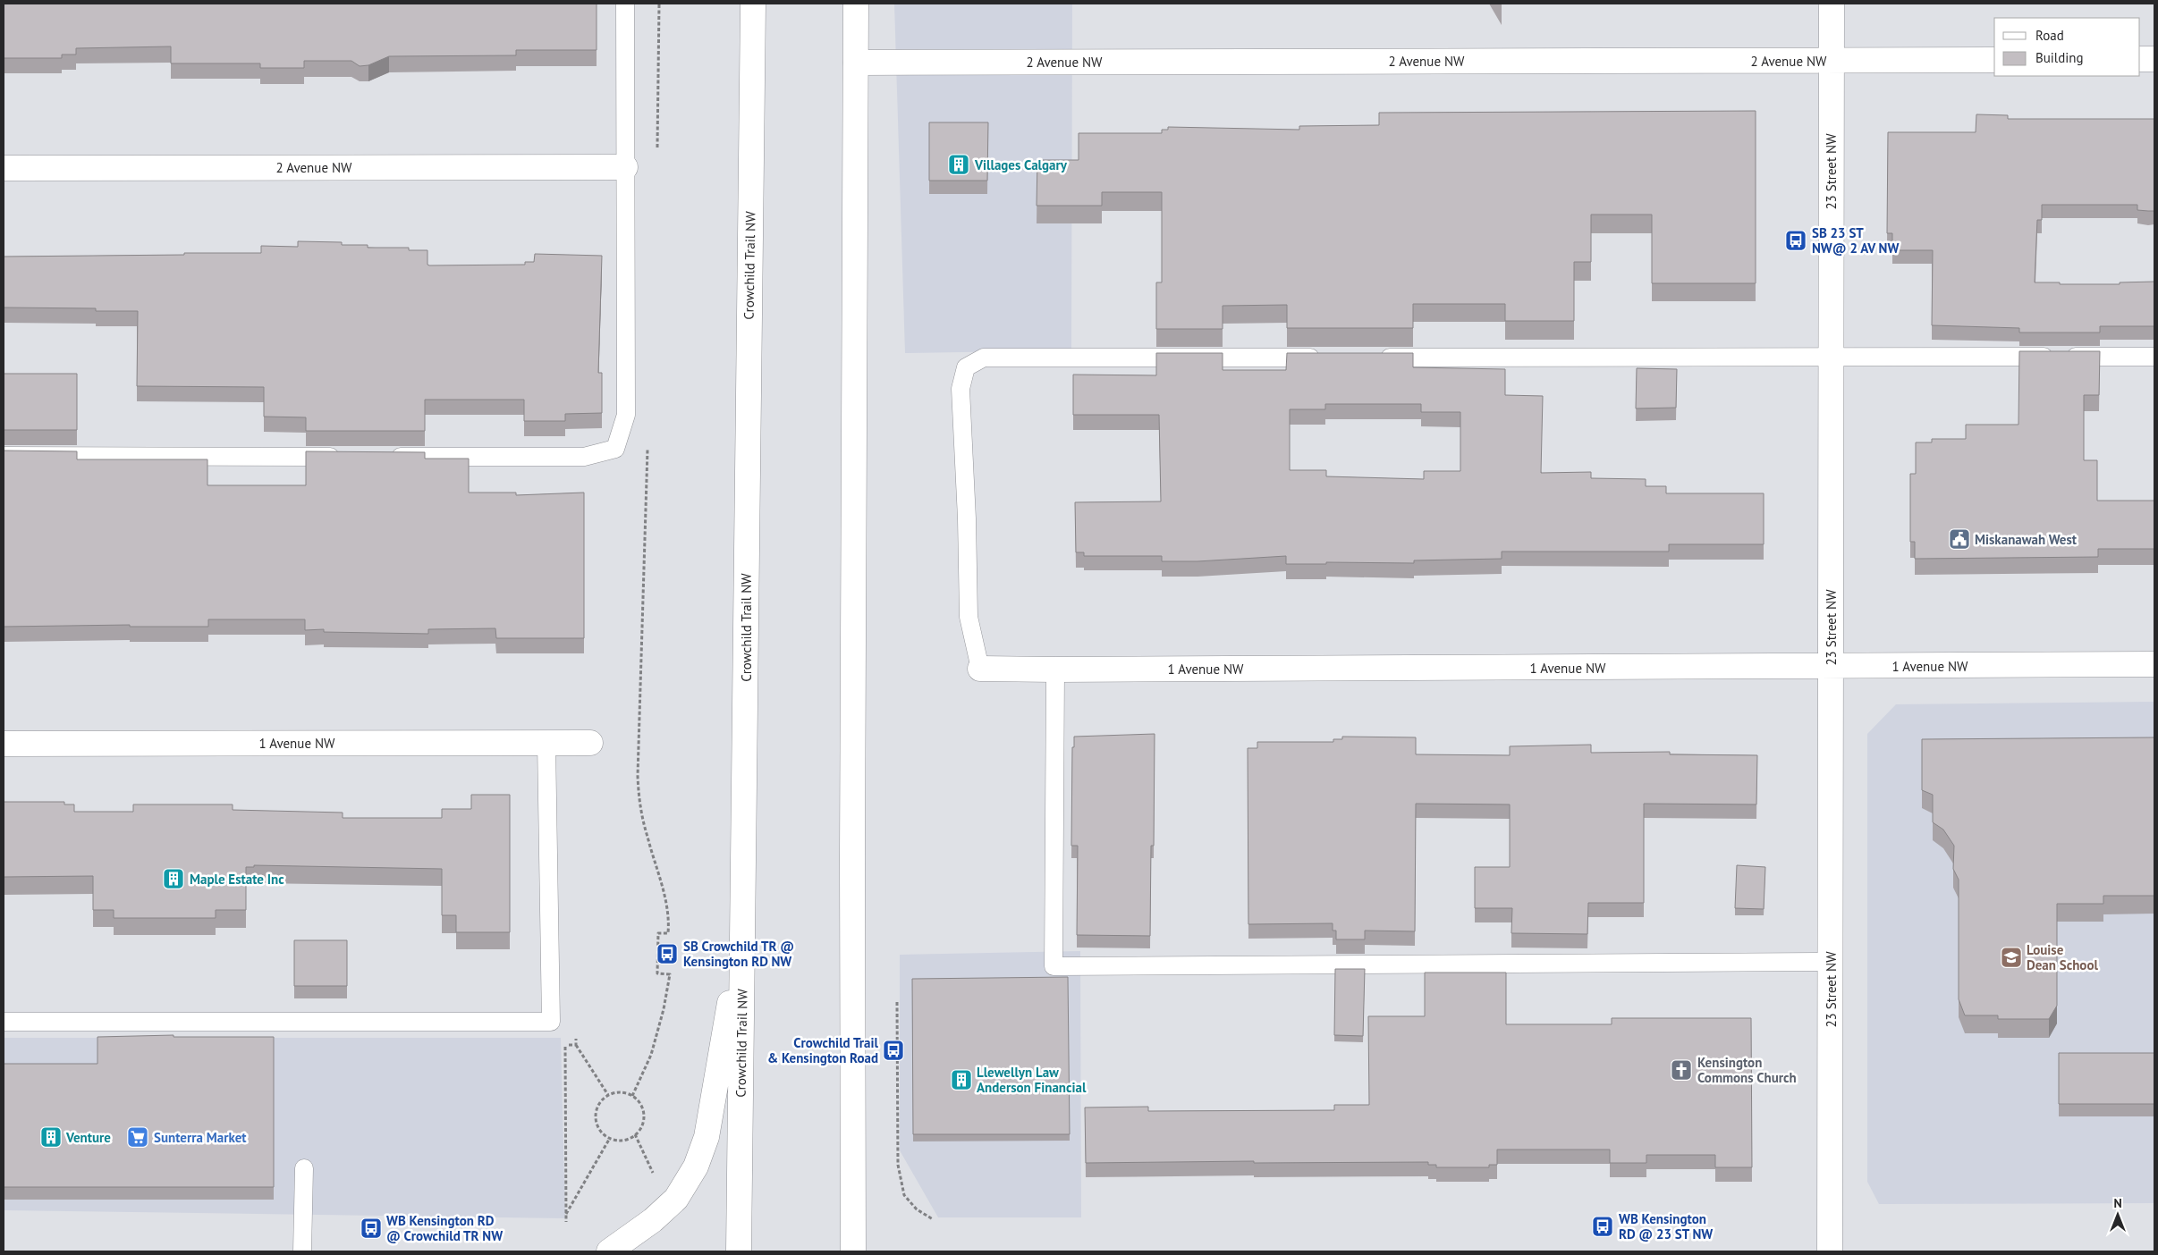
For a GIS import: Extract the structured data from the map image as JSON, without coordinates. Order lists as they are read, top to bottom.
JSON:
{
  "streets": {
    "main road": [
      "2 Avenue NW",
      "23 Street NW",
      "Crowchild Trail NW",
      "1 Avenue NW"
    ]
  },
  "crossings": [
    ["2 Avenue NW", "23 Street NW"],
    ["23 Street NW", "1 Avenue NW"]
  ],
  "places": {
    "building": [
      "Villages Calgary",
      "Maple Estate Inc",
      "Llewellyn Law Anderson Financial",
      "Venture"
    ],
    "bus stop": [
      "SB 23 ST NW@ 2 AV NW",
      "SB Crowchild TR @ Kensington RD NW",
      "Crowchild Trail & Kensington Road",
      "WB Kensington RD @ 23 ST NW",
      "WB Kensington RD @ Crowchild TR NW"
    ],
    "public building": ["Miskanawah West"],
    "school or university": ["Louise Dean School"],
    "church": ["Kensington Commons Church"],
    "supermarket": ["Sunterra Market"]
  },
  "legend": ["Road", "Building"],
  "north": "top"
}
